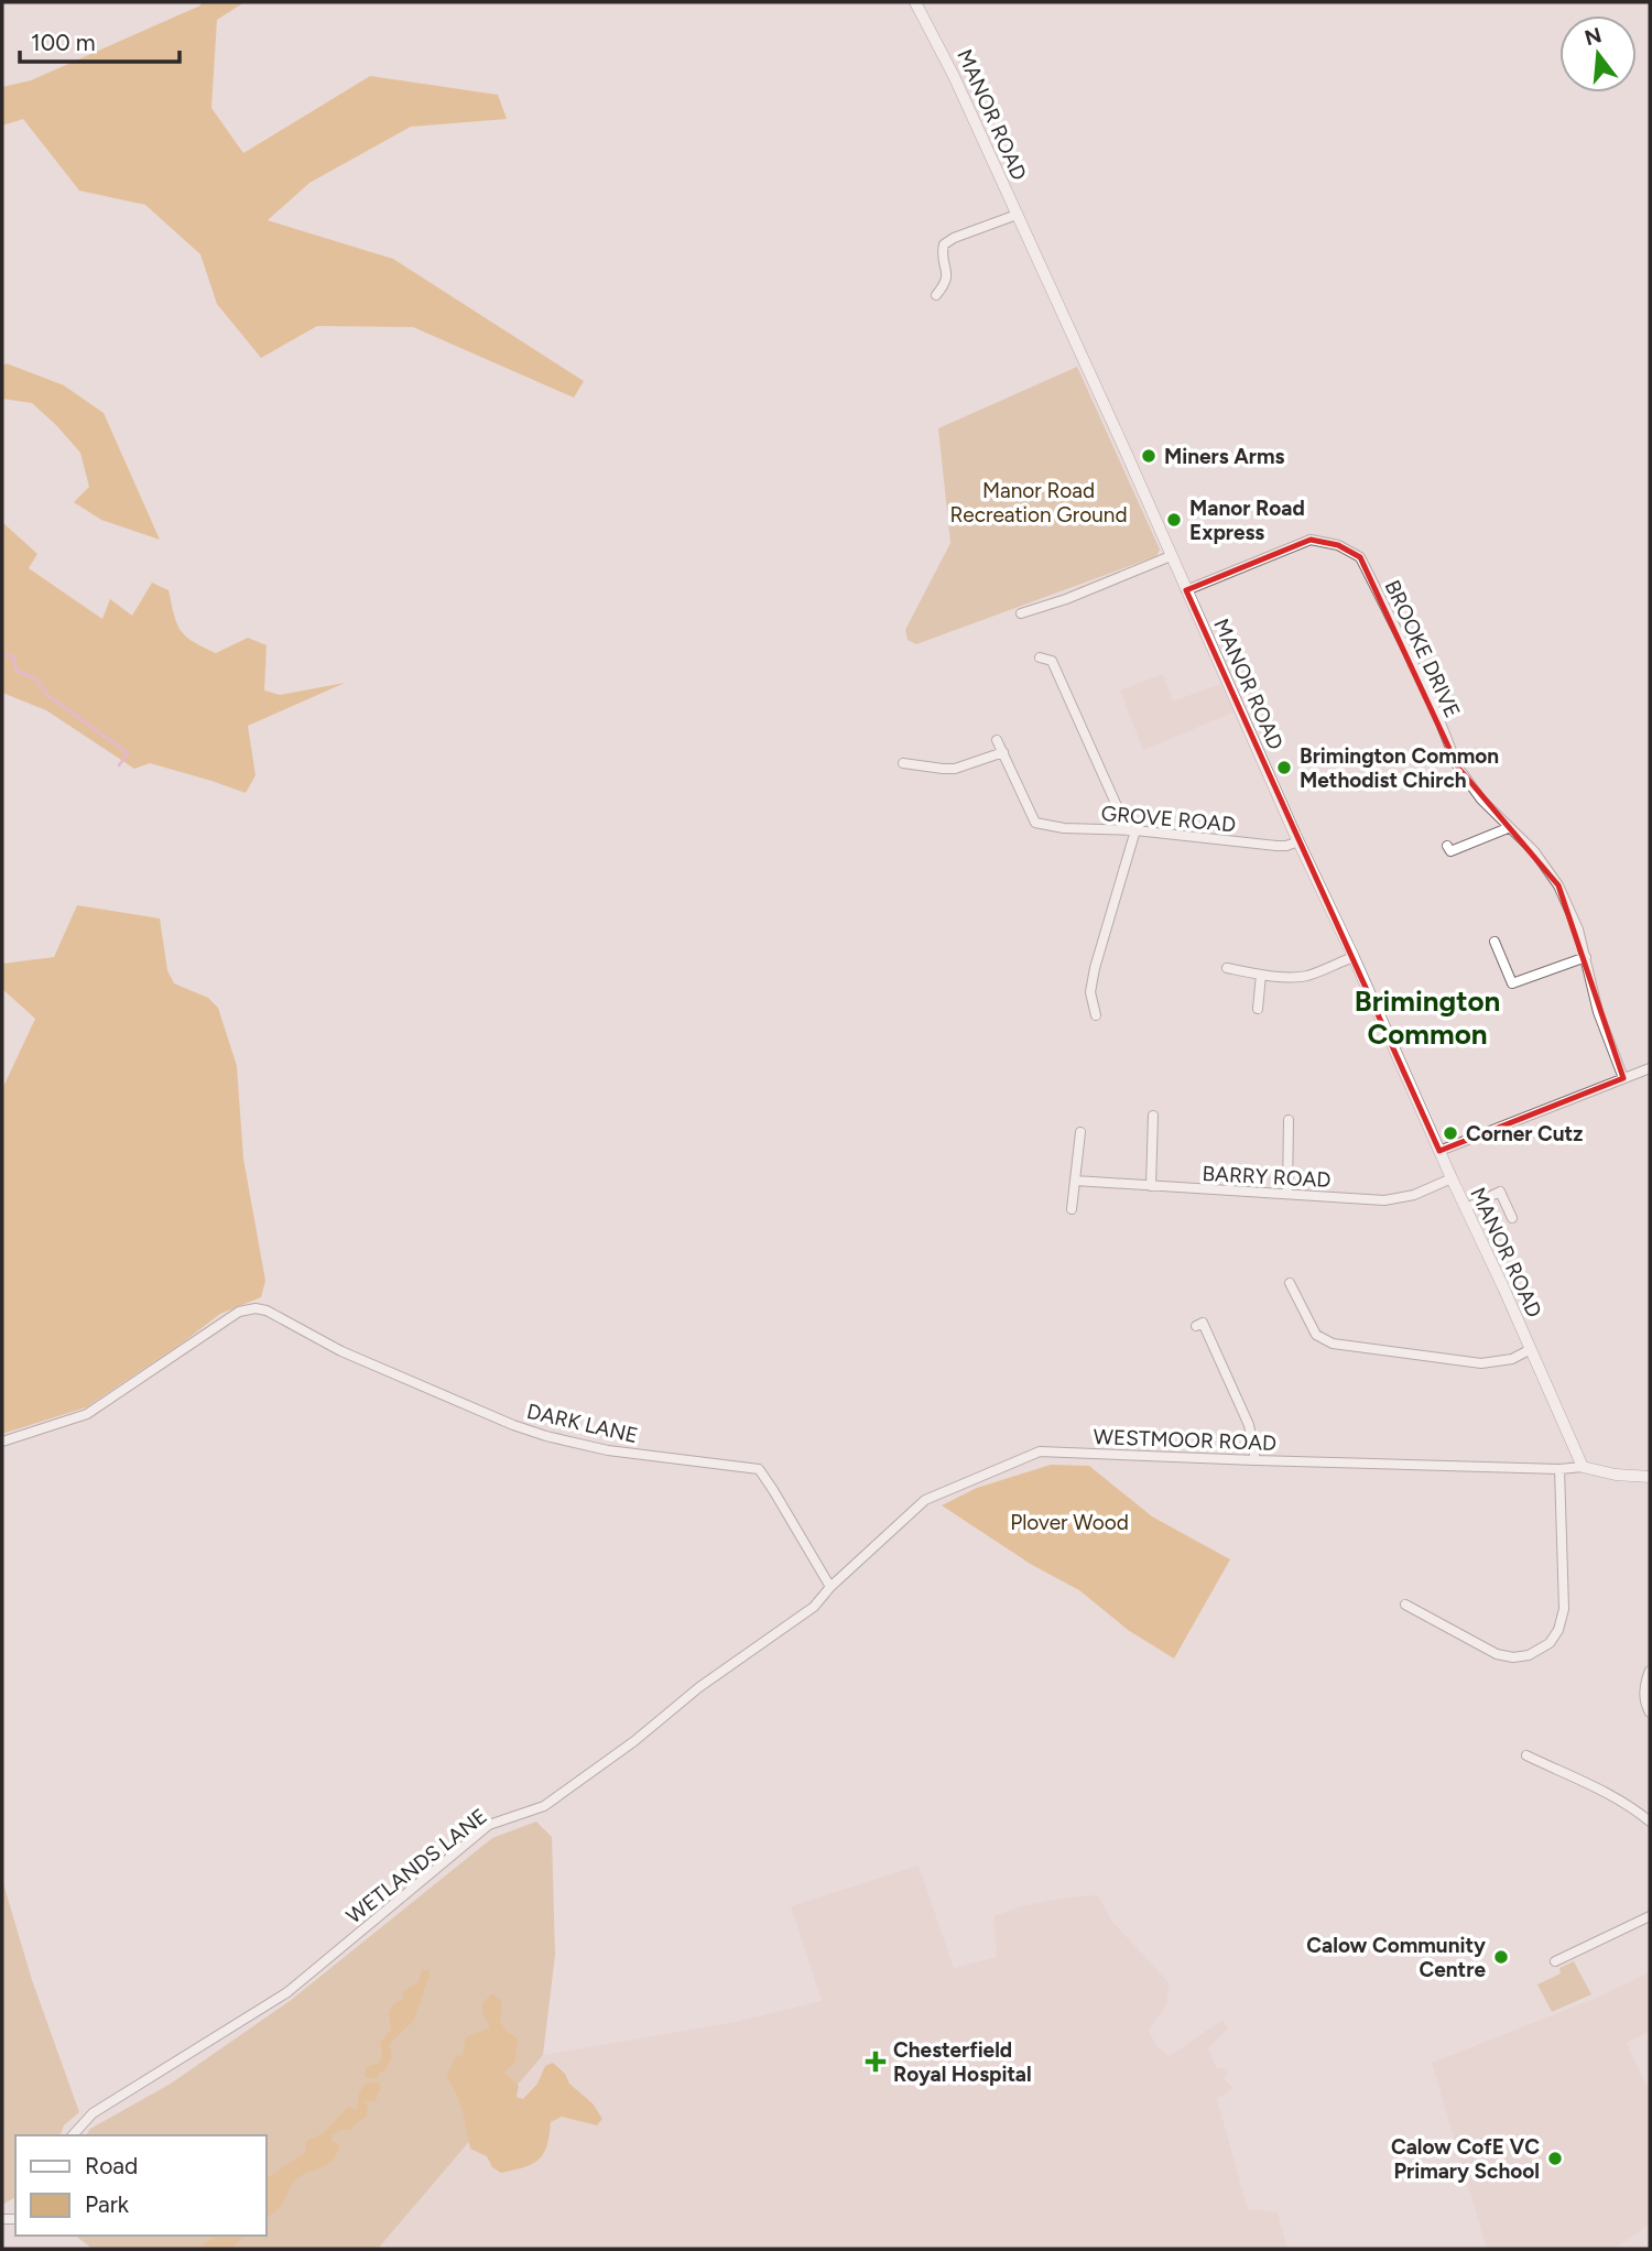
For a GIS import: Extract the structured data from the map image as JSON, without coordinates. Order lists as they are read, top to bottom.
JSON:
{
  "streets": {
    "street": [
      "MANOR ROAD",
      "BROOKE DRIVE",
      "GROVE ROAD",
      "BARRY ROAD",
      "DARK LANE",
      "WESTMOOR ROAD",
      "WETLANDS LANE"
    ]
  },
  "crossings": [
    ["MANOR ROAD", "BROOKE DRIVE"],
    ["MANOR ROAD", "GROVE ROAD"],
    ["MANOR ROAD", "BARRY ROAD"],
    ["MANOR ROAD", "WESTMOOR ROAD"],
    ["DARK LANE", "WESTMOOR ROAD"],
    ["DARK LANE", "WETLANDS LANE"],
    ["WESTMOOR ROAD", "WETLANDS LANE"]
  ],
  "districts": ["Brimington Common"],
  "parks": ["Manor Road Recreation Ground", "Plover Wood"],
  "places": {
    "other": [
      "Miners Arms",
      "Manor Road Express",
      "Brimington Common Methodist Chirch",
      "Corner Cutz",
      "Calow Community Centre",
      "Calow CofE VC Primary School"
    ],
    "health": ["Chesterfield Royal Hospital"]
  },
  "legend": ["Road", "Park"],
  "scale_bar": "100 m",
  "north": "top"
}
